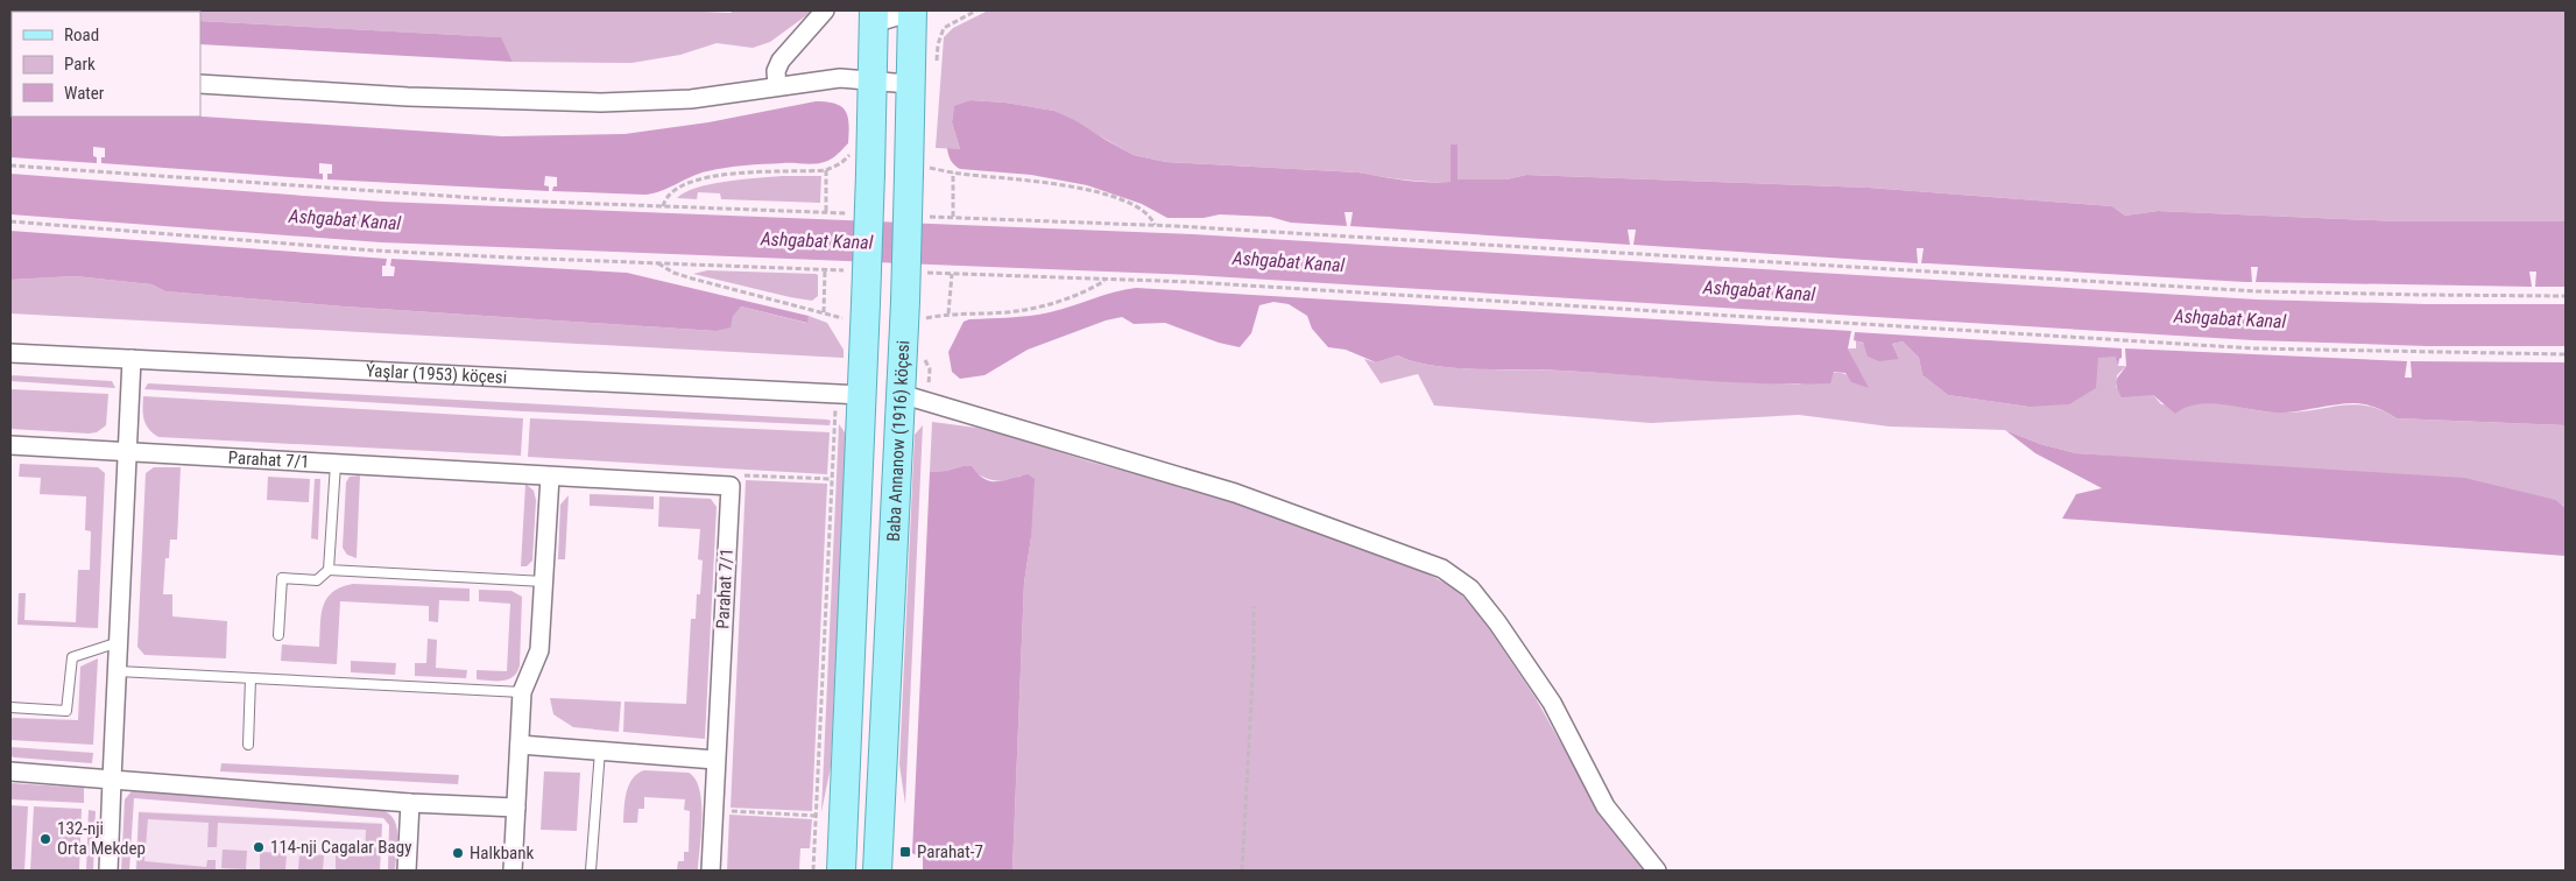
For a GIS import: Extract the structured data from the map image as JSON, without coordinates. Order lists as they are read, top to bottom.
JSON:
{
  "streets": {
    "main road": ["Baba Annanow (1916) köçesi"],
    "street": ["Ýaşlar (1953) köçesi", "Parahat 7/1"]
  },
  "water": ["Ashgabat Kanal"],
  "places": {
    "other": ["132-nji Orta Mekdep", "114-nji Cagalar Bagy", "Halkbank"],
    "transit": ["Parahat-7"]
  },
  "legend": ["Road", "Park", "Water"]
}
